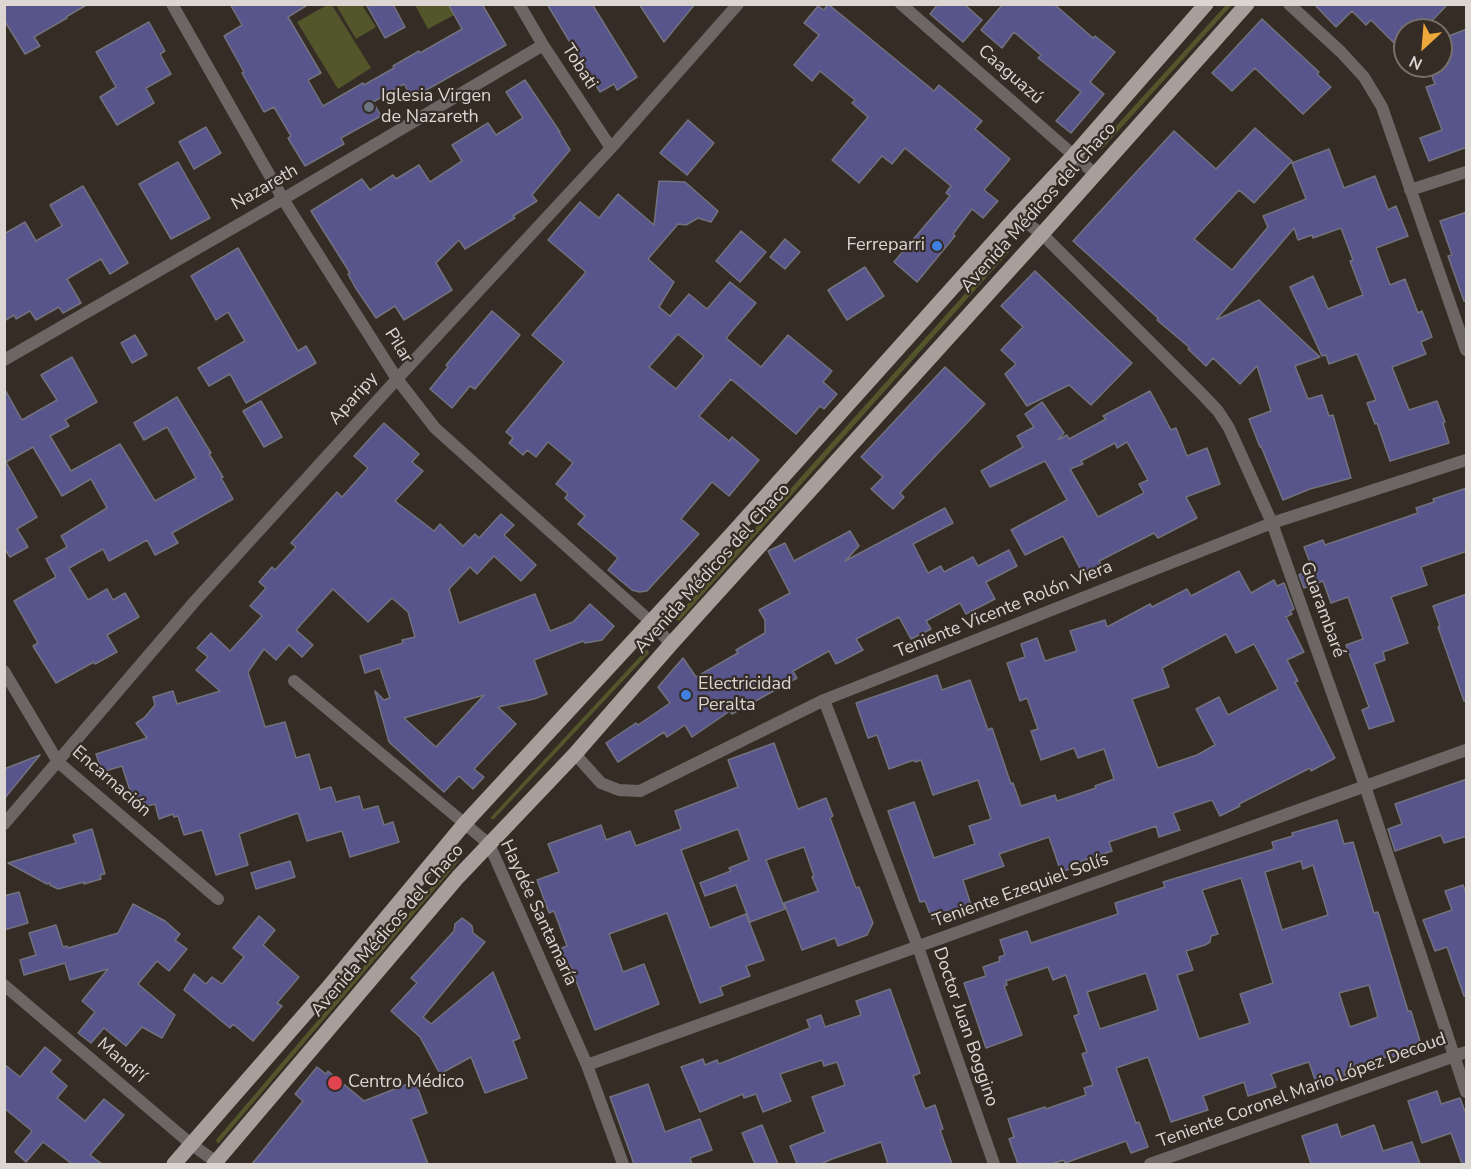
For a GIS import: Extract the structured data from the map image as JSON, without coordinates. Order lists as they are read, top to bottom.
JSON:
{
  "streets": {
    "main road": ["Avenida Médicos del Chaco"],
    "street": [
      "Tobati",
      "Caaguazú",
      "Nazareth",
      "Pilar",
      "Aparipy",
      "Teniente Vicente Rolón Viera",
      "Guarambaré",
      "Encarnación",
      "Teniente Ezequiel Solís",
      "Haydée Santamaría",
      "Doctor Juan Boggino",
      "Mandi'í",
      "Teniente Coronel Mario López Decoud"
    ]
  },
  "crossings": [
    ["Tobati", "Nazareth"],
    ["Tobati", "Aparipy"],
    ["Caaguazú", "Avenida Médicos del Chaco"],
    ["Nazareth", "Pilar"],
    ["Avenida Médicos del Chaco", "Pilar"],
    ["Avenida Médicos del Chaco", "Teniente Vicente Rolón Viera"],
    ["Avenida Médicos del Chaco", "Guarambaré"],
    ["Avenida Médicos del Chaco", "Haydée Santamaría"],
    ["Avenida Médicos del Chaco", "Mandi'í"],
    ["Pilar", "Aparipy"],
    ["Aparipy", "Encarnación"],
    ["Teniente Vicente Rolón Viera", "Guarambaré"],
    ["Teniente Vicente Rolón Viera", "Doctor Juan Boggino"],
    ["Guarambaré", "Teniente Ezequiel Solís"],
    ["Guarambaré", "Teniente Coronel Mario López Decoud"],
    ["Teniente Ezequiel Solís", "Haydée Santamaría"],
    ["Teniente Ezequiel Solís", "Doctor Juan Boggino"]
  ],
  "places": [
    "Iglesia Virgen de Nazareth",
    "Ferreparri",
    "Electricidad Peralta",
    "Centro Médico"
  ],
  "north": "bottom left"
}
